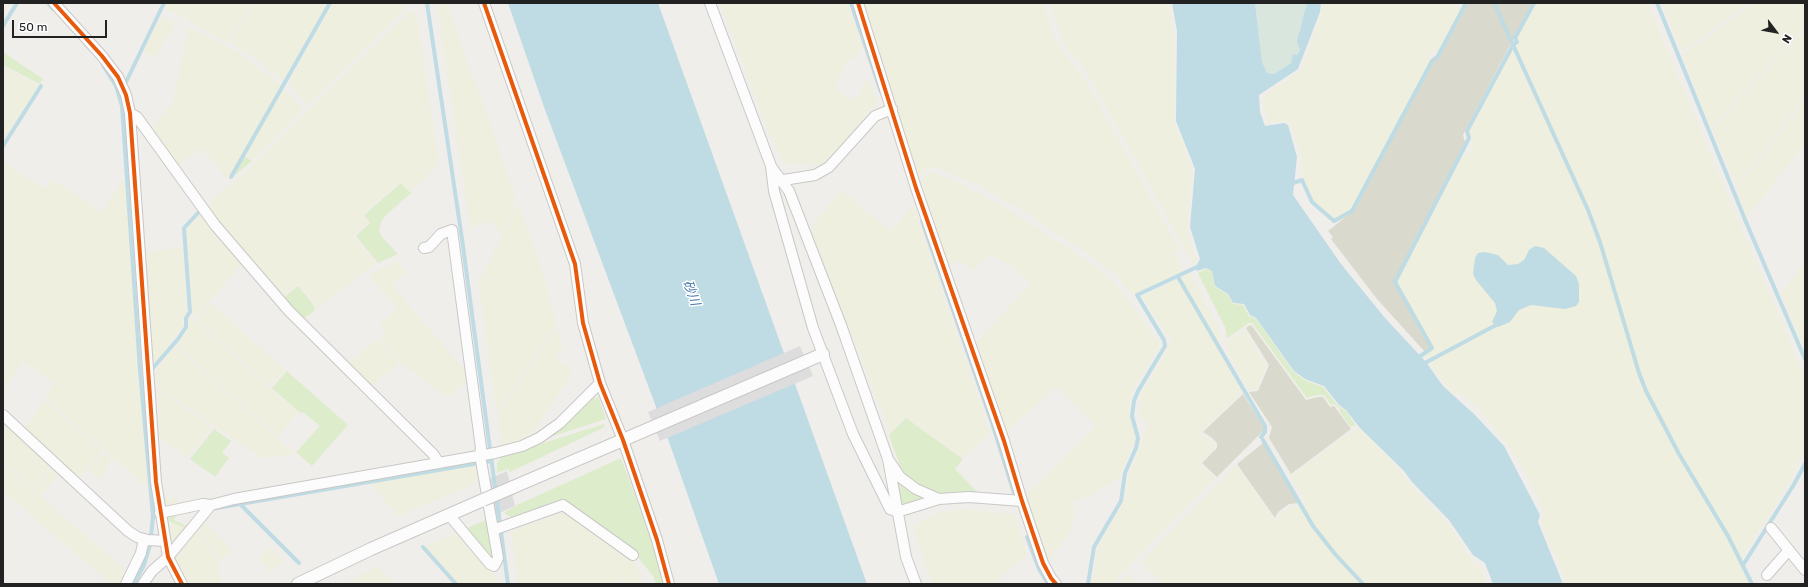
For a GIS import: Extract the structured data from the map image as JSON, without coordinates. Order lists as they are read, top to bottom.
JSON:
{
  "water": ["砂川"],
  "scale_bar": "50 m",
  "north": "bottom right"
}
